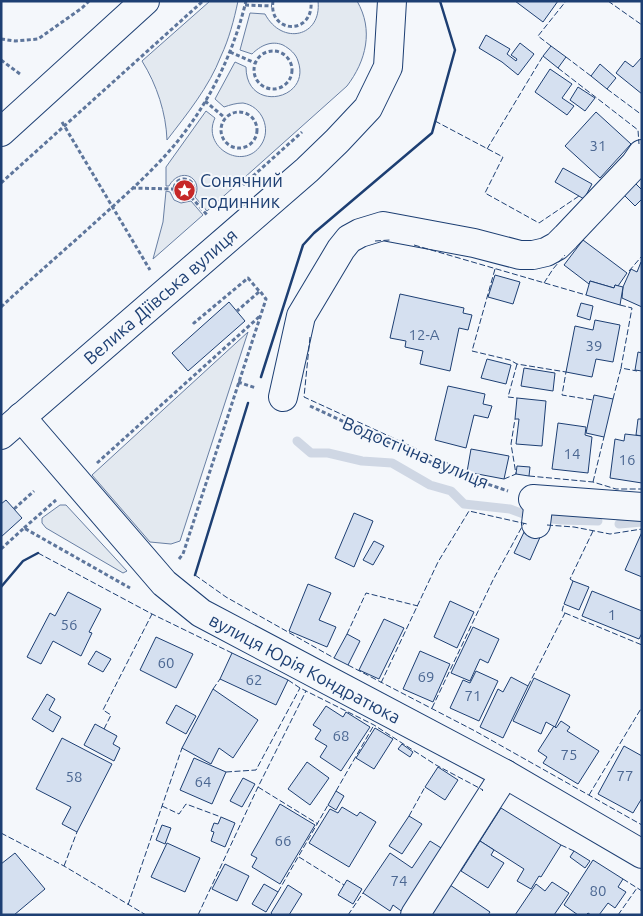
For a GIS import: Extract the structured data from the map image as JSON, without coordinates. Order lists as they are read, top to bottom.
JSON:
{
  "streets": {
    "street": ["Велика Діївська вулиця", "вулиця Юрія Кондратюка"],
    "path": ["Водостічна вулиця"]
  },
  "crossings": [
    ["Велика Діївська вулиця", "вулиця Юрія Кондратюка"]
  ],
  "places": {
    "place": ["Сонячний годинник"]
  },
  "house_numbers": [
    "31",
    "12-А",
    "39",
    "14",
    "16",
    "1",
    "56",
    "60",
    "69",
    "62",
    "71",
    "68",
    "75",
    "77",
    "58",
    "64",
    "66",
    "74",
    "80"
  ]
}
